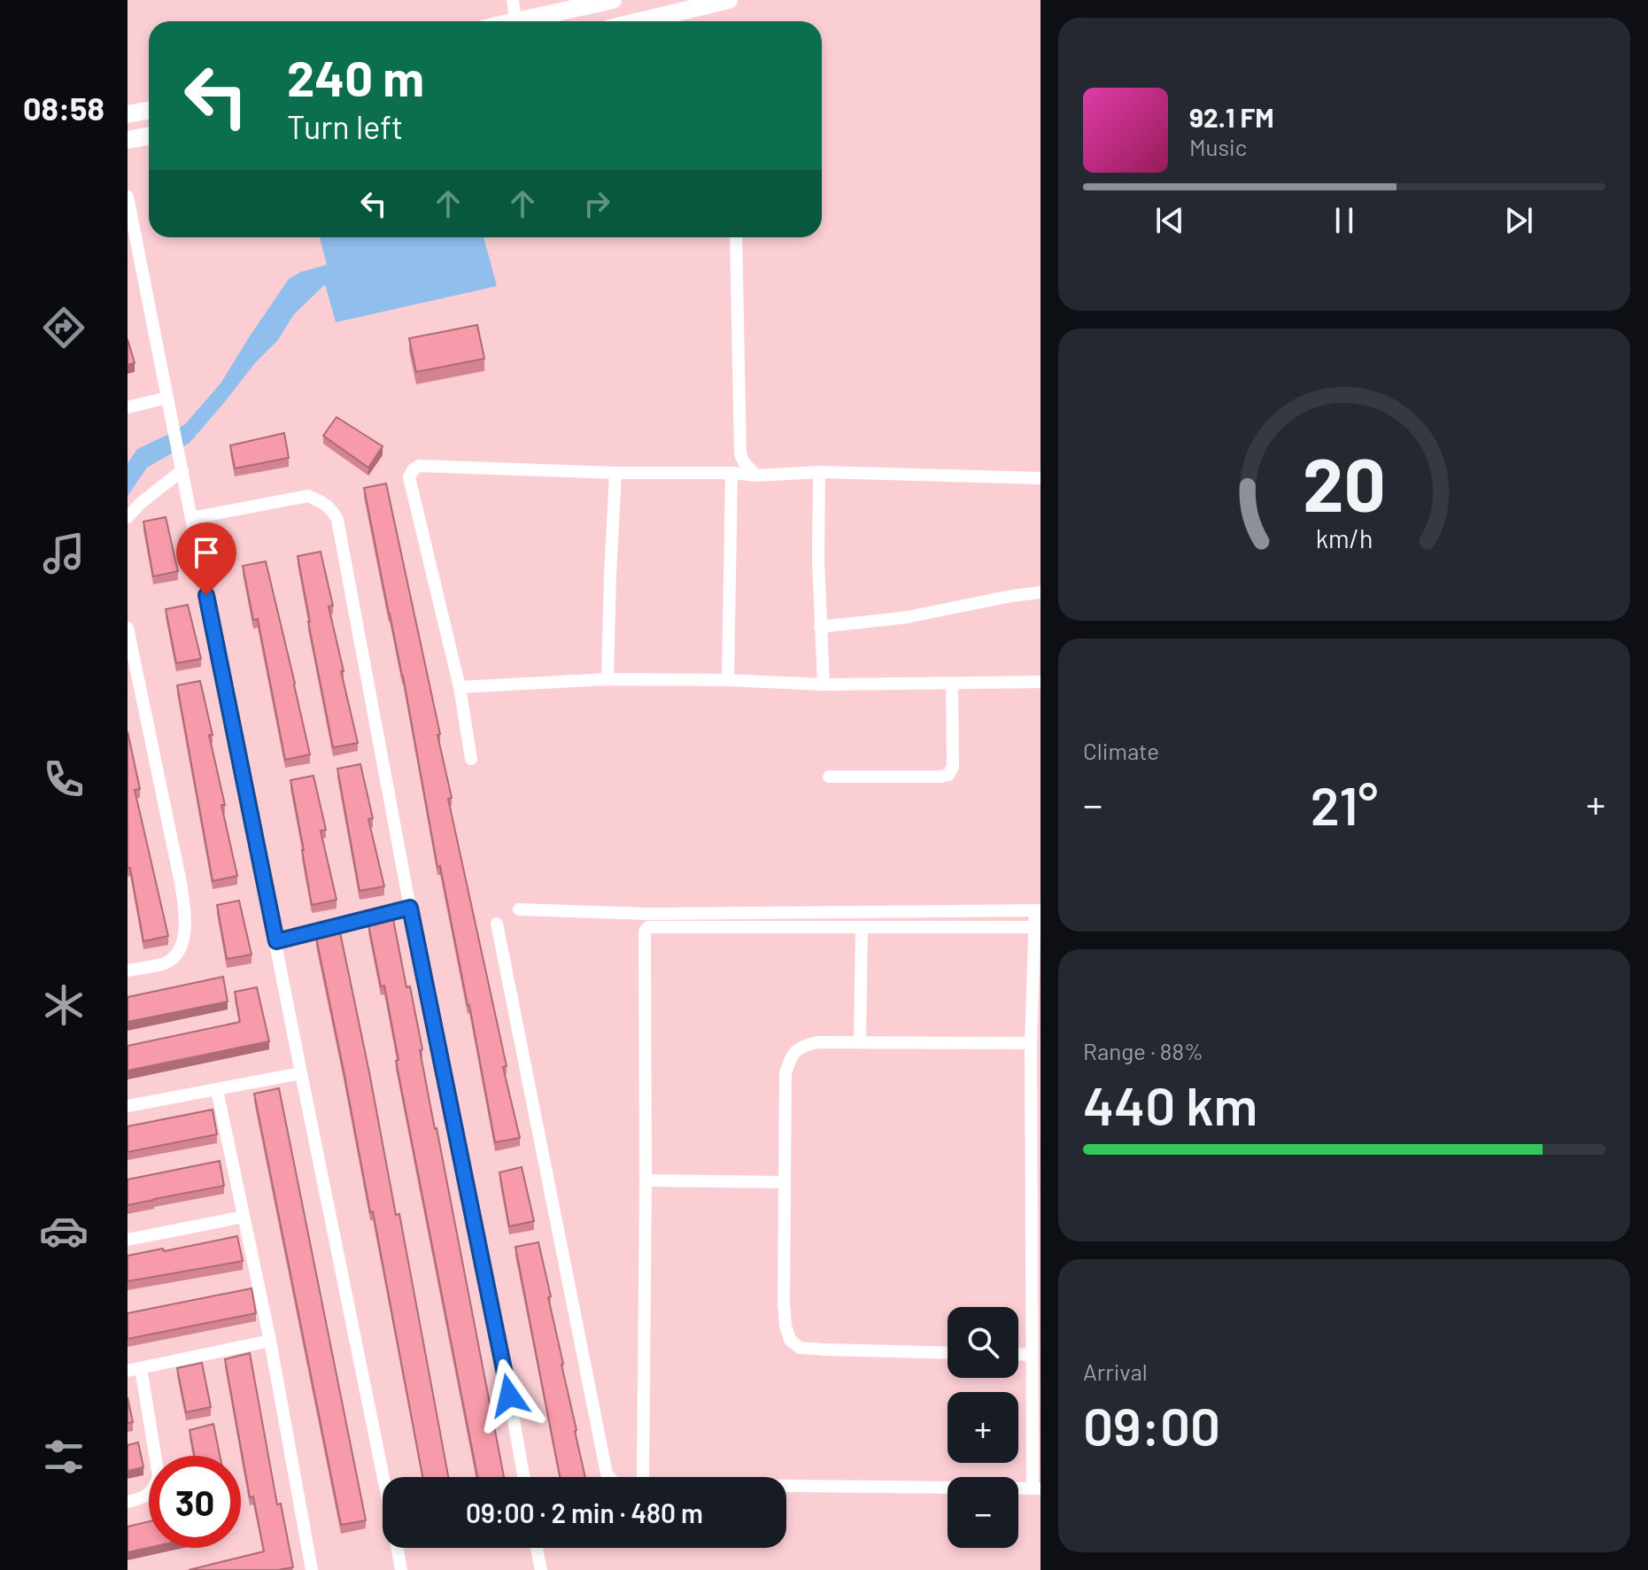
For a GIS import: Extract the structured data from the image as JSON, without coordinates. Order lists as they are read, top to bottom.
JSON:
{
  "page": {
    "tabs": "08:58",
    "turn": ["240 m", "Turn left"],
    "song": ["92.1 FM", "Music"],
    "tile": [
      "Climate",
      ["Range · 88%", "440 km"],
      ["Arrival", "09:00"]
    ],
    "heat": ["−", "21°", "+"],
    "map_buttons": ["+", "−"],
    "limit": "30",
    "trip": "09:00 · 2 min · 480 m",
    "gauge": ["20", "km/h"]
  }
}
